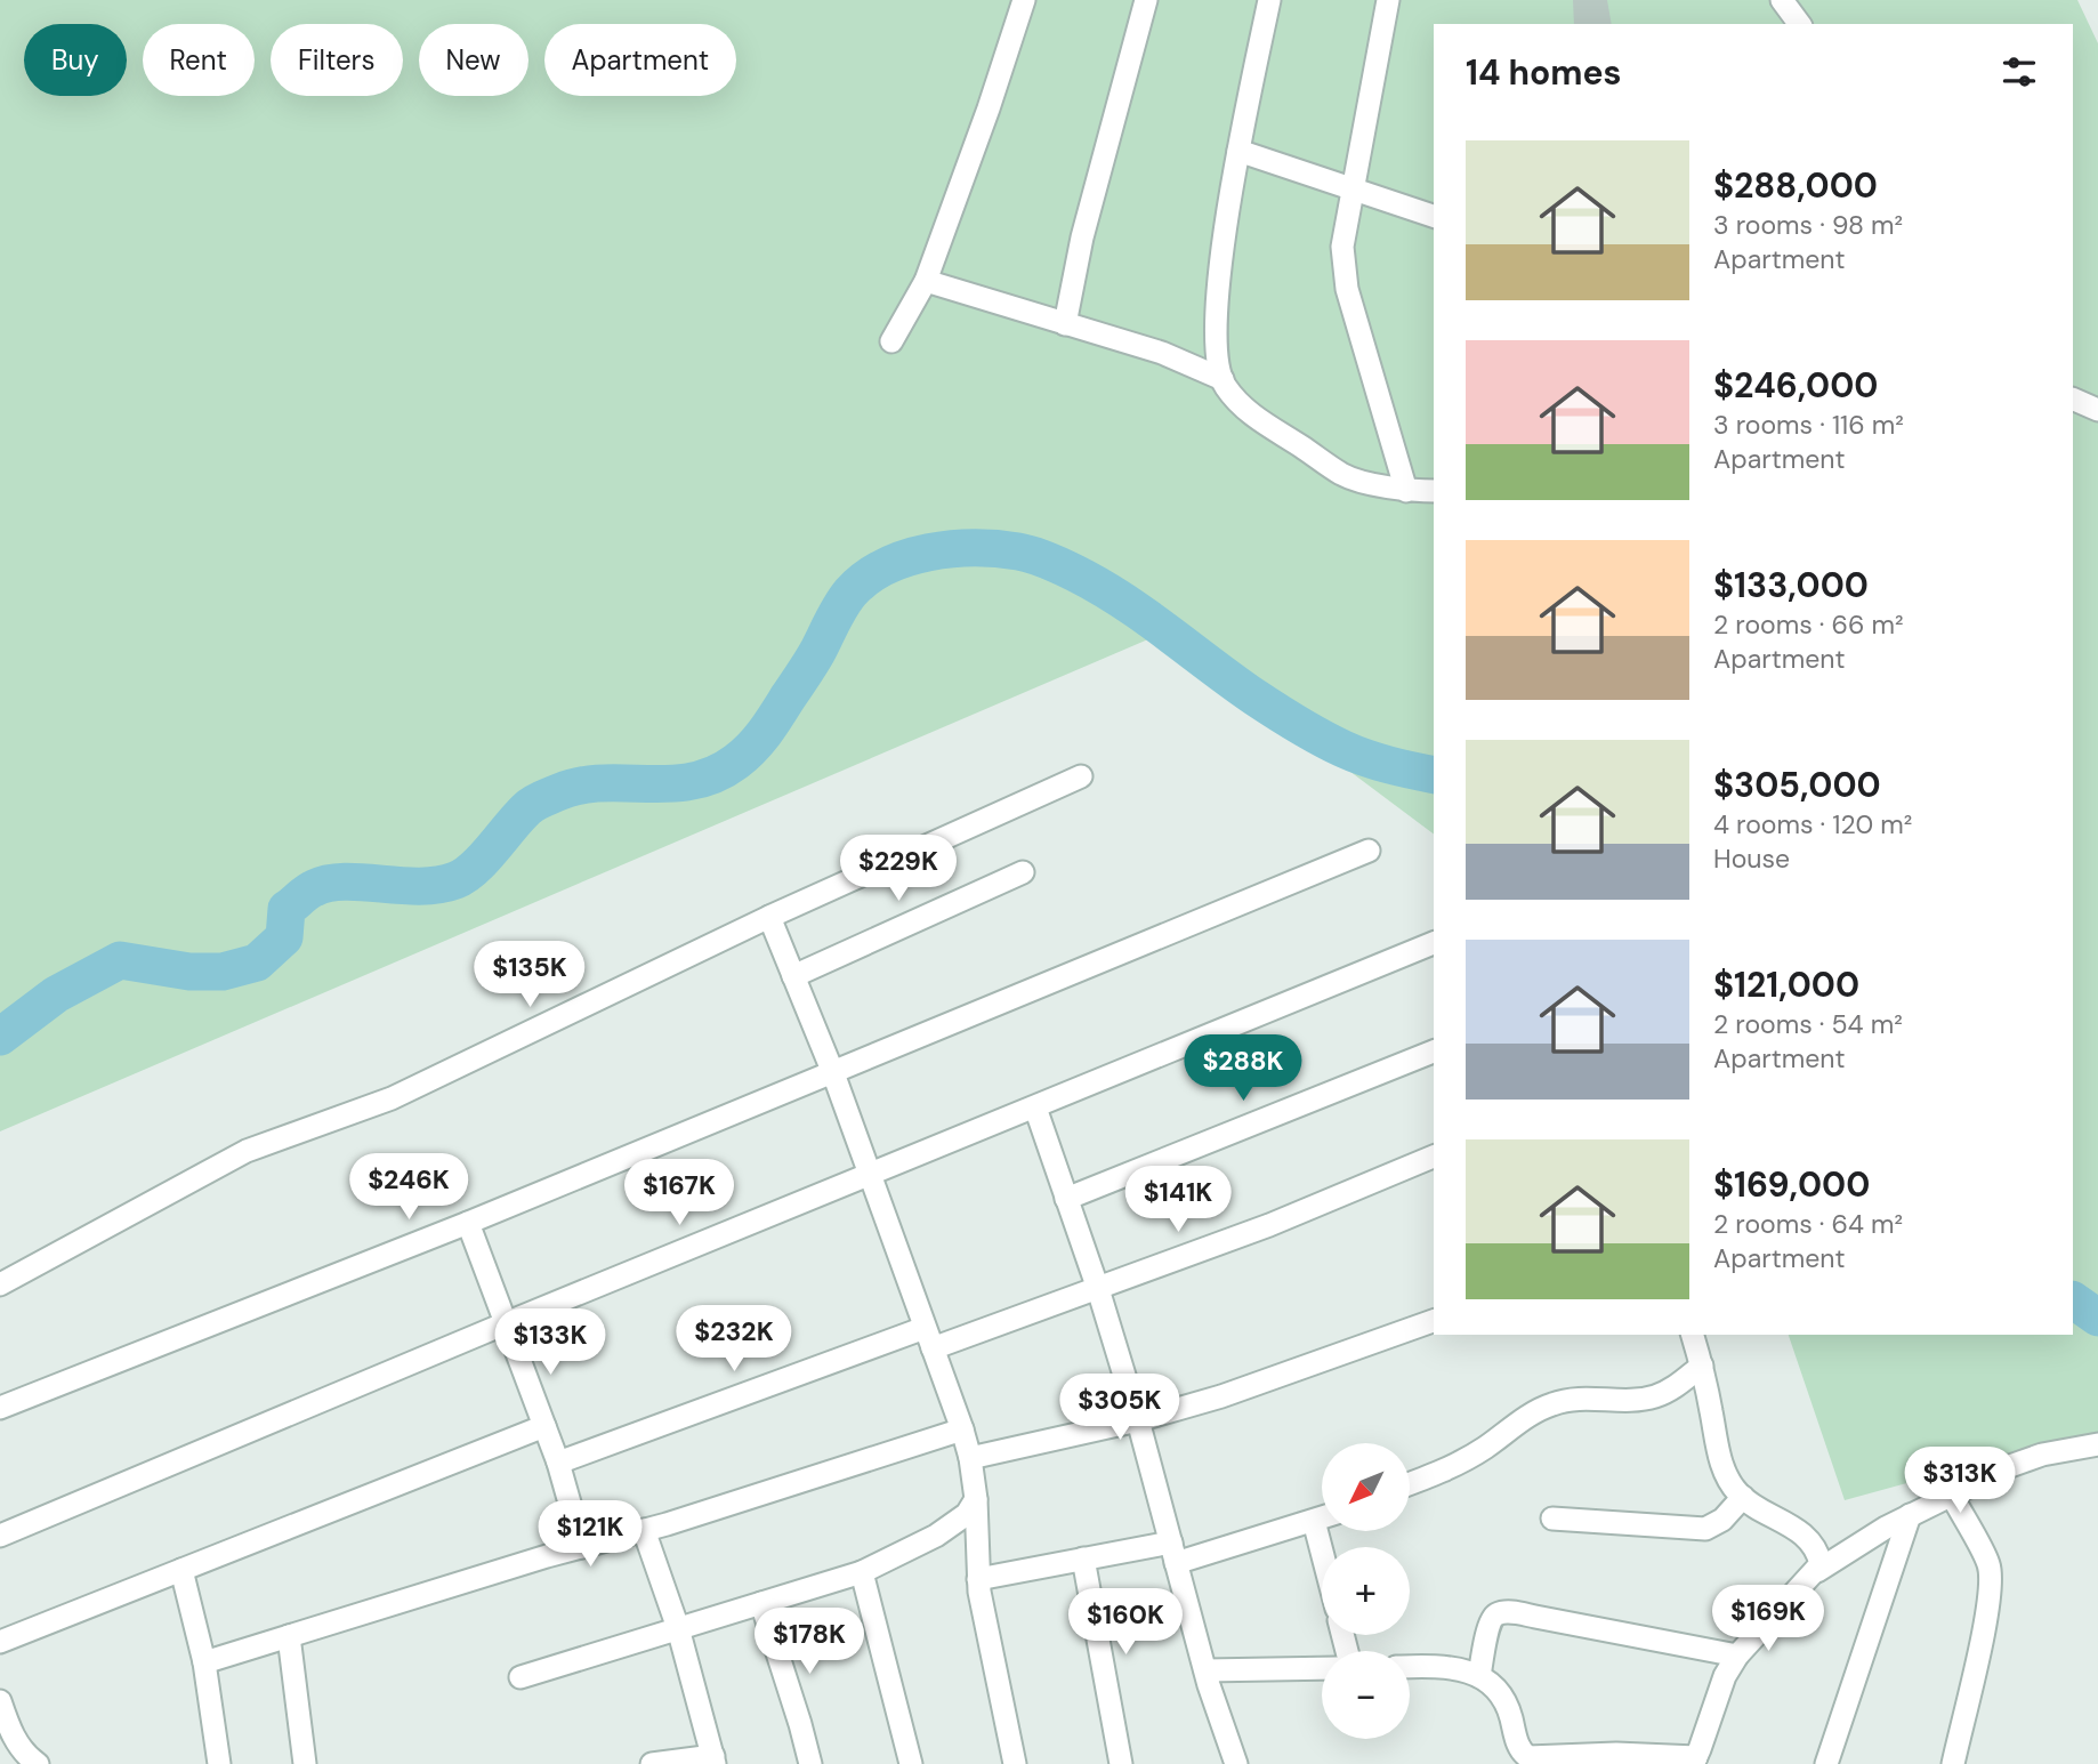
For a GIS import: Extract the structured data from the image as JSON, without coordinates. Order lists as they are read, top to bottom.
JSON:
{
  "north": "bottom left",
  "page": {
    "chip": [
      "Buy",
      "Rent",
      "Filters",
      "New",
      "Apartment"
    ],
    "heading": "14 homes",
    "list": [
      {
        "name": "$288,000",
        "note": "3 rooms · 98 m² · Apartment"
      },
      {
        "name": "$246,000",
        "note": "3 rooms · 116 m² · Apartment"
      },
      {
        "name": "$133,000",
        "note": "2 rooms · 66 m² · Apartment"
      },
      {
        "name": "$305,000",
        "note": "4 rooms · 120 m² · House"
      },
      {
        "name": "$121,000",
        "note": "2 rooms · 54 m² · Apartment"
      },
      {
        "name": "$169,000",
        "note": "2 rooms · 64 m² · Apartment"
      }
    ],
    "price": [
      "$229K",
      "$135K",
      "$288K",
      "$246K",
      "$167K",
      "$141K",
      "$232K",
      "$133K",
      "$305K",
      "$313K",
      "$121K",
      "$169K",
      "$160K",
      "$178K"
    ],
    "map_buttons": ["+", "−"]
  }
}
